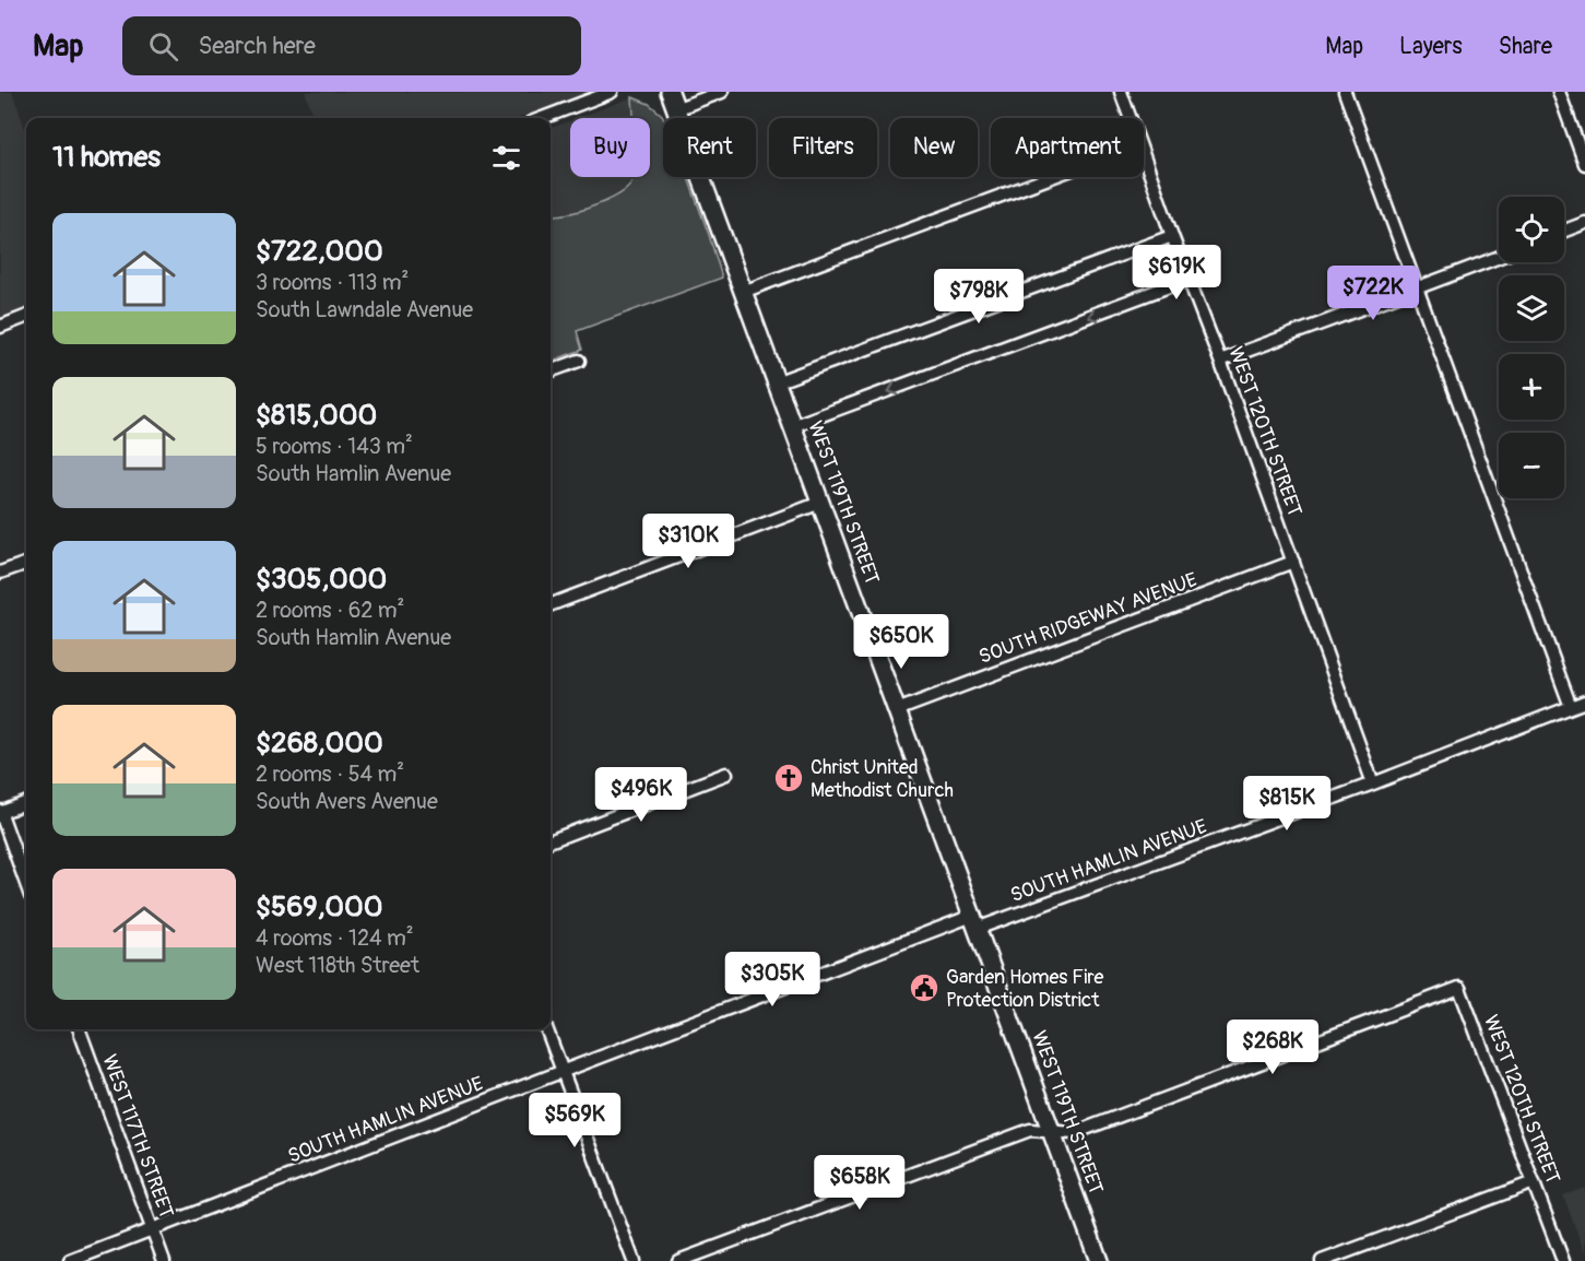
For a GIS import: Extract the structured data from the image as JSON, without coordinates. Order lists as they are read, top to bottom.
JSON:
{
  "streets": {
    "street": [
      "WEST 120TH STREET",
      "WEST 119TH STREET",
      "SOUTH RIDGEWAY AVENUE",
      "SOUTH HAMLIN AVENUE",
      "WEST 117TH STREET"
    ]
  },
  "crossings": [
    ["WEST 120TH STREET", "WEST 119TH STREET"],
    ["WEST 120TH STREET", "SOUTH RIDGEWAY AVENUE"],
    ["WEST 120TH STREET", "SOUTH HAMLIN AVENUE"],
    ["WEST 119TH STREET", "SOUTH RIDGEWAY AVENUE"],
    ["WEST 119TH STREET", "SOUTH HAMLIN AVENUE"],
    ["SOUTH HAMLIN AVENUE", "WEST 117TH STREET"]
  ],
  "places": {
    "church": ["Christ United Methodist Church"],
    "public building": ["Garden Homes Fire Protection District"]
  },
  "page": {
    "header": "Map",
    "search": "Search here",
    "nav": ["Map", "Layers", "Share"],
    "chip": [
      "Buy",
      "Rent",
      "Filters",
      "New",
      "Apartment"
    ],
    "heading": "11 homes",
    "map_buttons": ["+", "−"],
    "list": [
      {
        "name": "$722,000",
        "note": "3 rooms · 113 m² · South Lawndale Avenue"
      },
      {
        "name": "$815,000",
        "note": "5 rooms · 143 m² · South Hamlin Avenue"
      },
      {
        "name": "$305,000",
        "note": "2 rooms · 62 m² · South Hamlin Avenue"
      },
      {
        "name": "$268,000",
        "note": "2 rooms · 54 m² · South Avers Avenue"
      },
      {
        "name": "$569,000",
        "note": "4 rooms · 124 m² · West 118th Street"
      }
    ],
    "price": [
      "$619K",
      "$722K",
      "$798K",
      "$310K",
      "$650K",
      "$496K",
      "$815K",
      "$305K",
      "$268K",
      "$569K",
      "$658K"
    ]
  }
}
